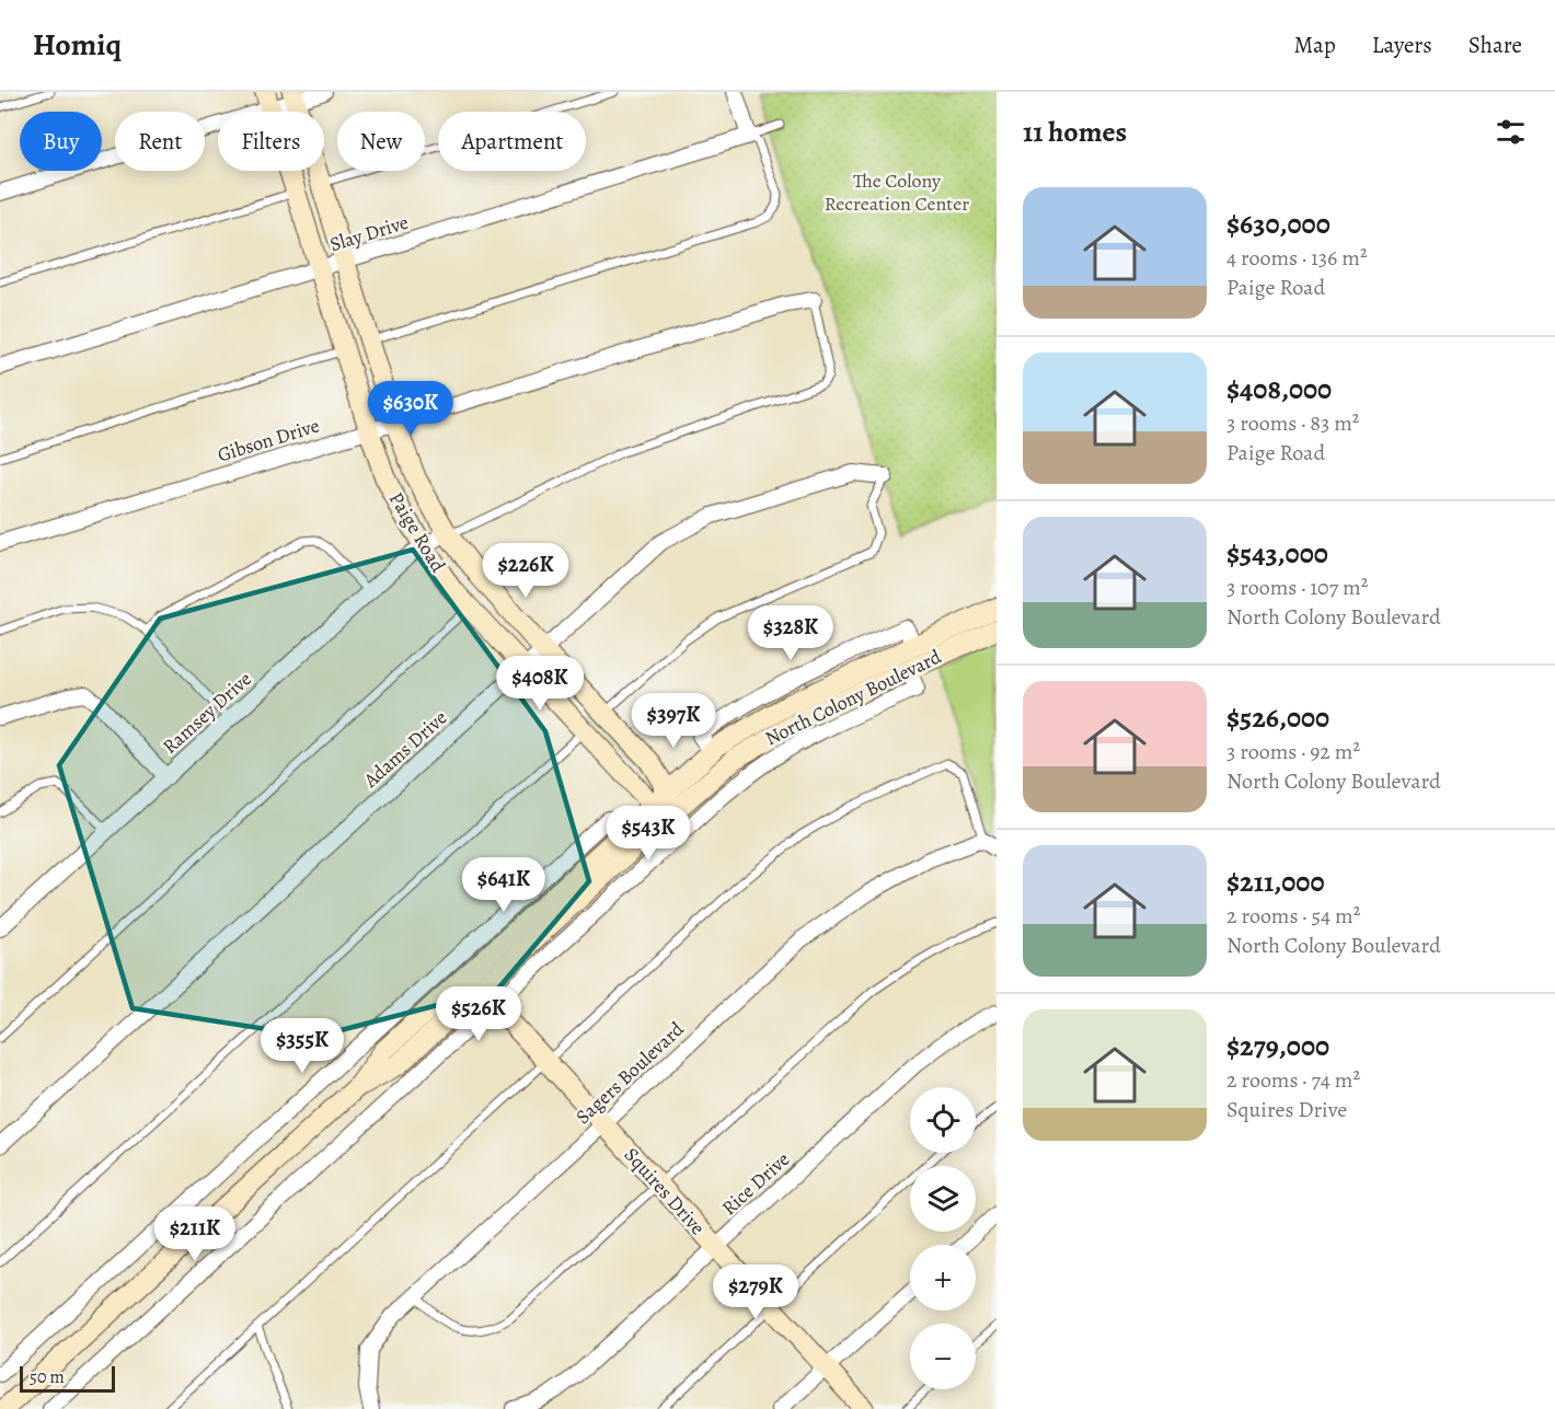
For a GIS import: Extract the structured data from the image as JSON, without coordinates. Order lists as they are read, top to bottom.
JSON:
{
  "streets": {
    "main road": ["Paige Road", "North Colony Boulevard", "Squires Drive"],
    "street": [
      "Slay Drive",
      "Gibson Drive",
      "Ramsey Drive",
      "Adams Drive",
      "Sagers Boulevard",
      "Rice Drive"
    ]
  },
  "crossings": [
    ["Slay Drive", "Paige Road"],
    ["Gibson Drive", "Paige Road"],
    ["Paige Road", "North Colony Boulevard"],
    ["Paige Road", "Ramsey Drive"],
    ["Paige Road", "Adams Drive"],
    ["North Colony Boulevard", "Squires Drive"],
    ["Sagers Boulevard", "Squires Drive"],
    ["Rice Drive", "Squires Drive"]
  ],
  "parks": ["The Colony Recreation Center"],
  "scale_bar": "50 m",
  "page": {
    "header": "Homiq",
    "nav": ["Map", "Layers", "Share"],
    "heading": "11 homes",
    "chip": [
      "Buy",
      "Rent",
      "Filters",
      "New",
      "Apartment"
    ],
    "list": [
      {
        "name": "$630,000",
        "note": "4 rooms · 136 m² · Paige Road"
      },
      {
        "name": "$408,000",
        "note": "3 rooms · 83 m² · Paige Road"
      },
      {
        "name": "$543,000",
        "note": "3 rooms · 107 m² · North Colony Boulevard"
      },
      {
        "name": "$526,000",
        "note": "3 rooms · 92 m² · North Colony Boulevard"
      },
      {
        "name": "$211,000",
        "note": "2 rooms · 54 m² · North Colony Boulevard"
      },
      {
        "name": "$279,000",
        "note": "2 rooms · 74 m² · Squires Drive"
      }
    ],
    "price": [
      "$630K",
      "$226K",
      "$328K",
      "$408K",
      "$397K",
      "$543K",
      "$641K",
      "$526K",
      "$355K",
      "$211K",
      "$279K"
    ],
    "map_buttons": ["+", "−"],
    "scale": "50 m"
  }
}
